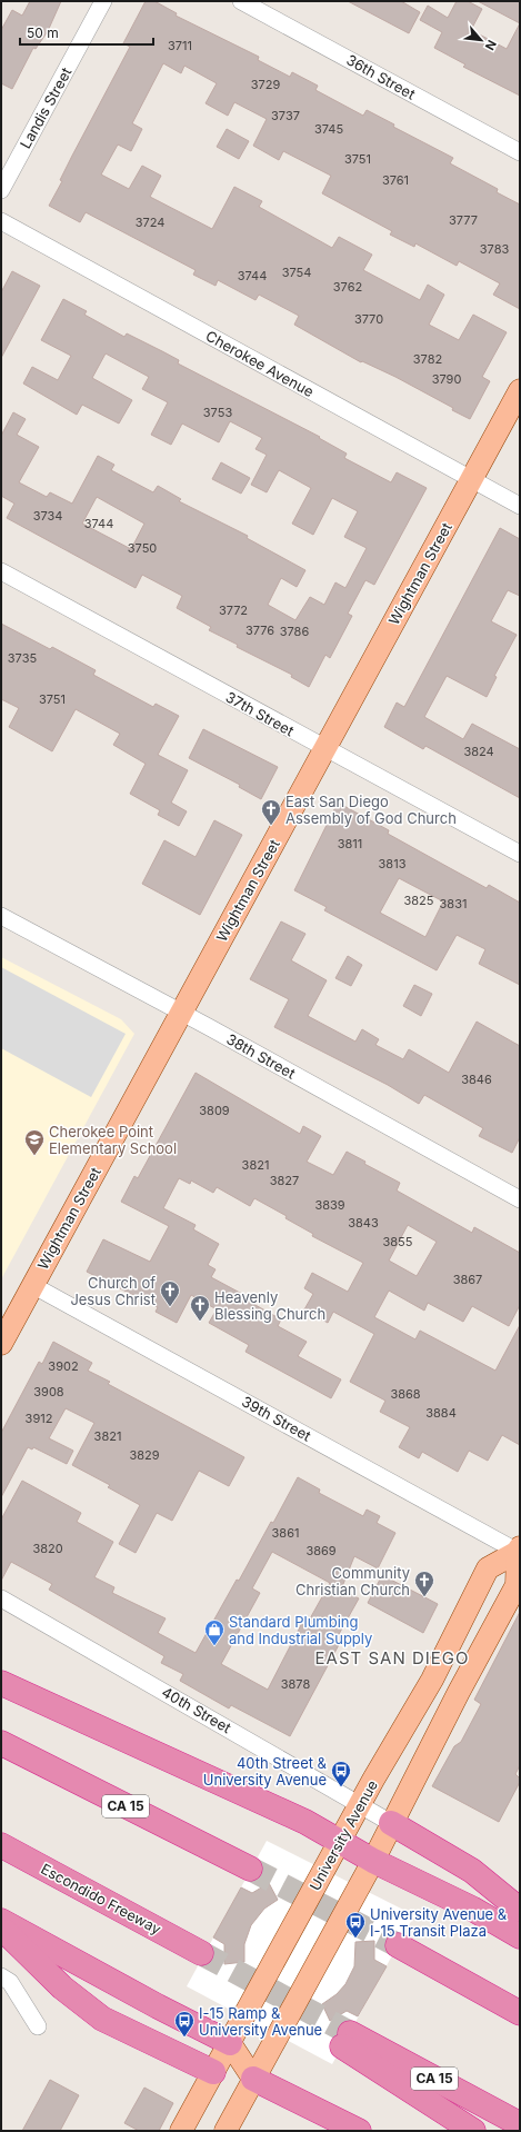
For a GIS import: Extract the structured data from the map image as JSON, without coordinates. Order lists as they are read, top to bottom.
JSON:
{
  "streets": {
    "highway": ["CA 15", "Escondido Freeway"],
    "main road": ["Wightman Street", "University Avenue"],
    "street": [
      "36th Street",
      "Landis Street",
      "Cherokee Avenue",
      "37th Street",
      "38th Street",
      "39th Street",
      "40th Street"
    ]
  },
  "crossings": [
    ["Cherokee Avenue", "Wightman Street"],
    ["Wightman Street", "37th Street"],
    ["Wightman Street", "38th Street"],
    ["Wightman Street", "39th Street"],
    ["39th Street", "University Avenue"],
    ["40th Street", "University Avenue"]
  ],
  "districts": ["EAST SAN DIEGO"],
  "places": {
    "church": [
      "East San Diego Assembly of God Church",
      "Church of Jesus Christ",
      "Heavenly Blessing Church",
      "Community Christian Church"
    ],
    "school or university": ["Cherokee Point Elementary School"],
    "shop": ["Standard Plumbing and Industrial Supply"],
    "bus stop": ["40th Street & University Avenue", "University Avenue & I-15 Transit Plaza", "I-15 Ramp & University Avenue"]
  },
  "house_numbers": [
    "3711",
    "3729",
    "3737",
    "3745",
    "3751",
    "3761",
    "3777",
    "3724",
    "3783",
    "3754",
    "3744",
    "3762",
    "3770",
    "3782",
    "3790",
    "3753",
    "3734",
    "3744",
    "3750",
    "3772",
    "3776",
    "3786",
    "3735",
    "3751",
    "3824",
    "3811",
    "3813",
    "3825",
    "3831",
    "3846",
    "3809",
    "3821",
    "3827",
    "3839",
    "3843",
    "3855",
    "3867",
    "3902",
    "3908",
    "3868",
    "3884",
    "3912",
    "3821",
    "3829",
    "3861",
    "3820",
    "3869",
    "3878"
  ],
  "scale_bar": "50 m",
  "north": "bottom right"
}
